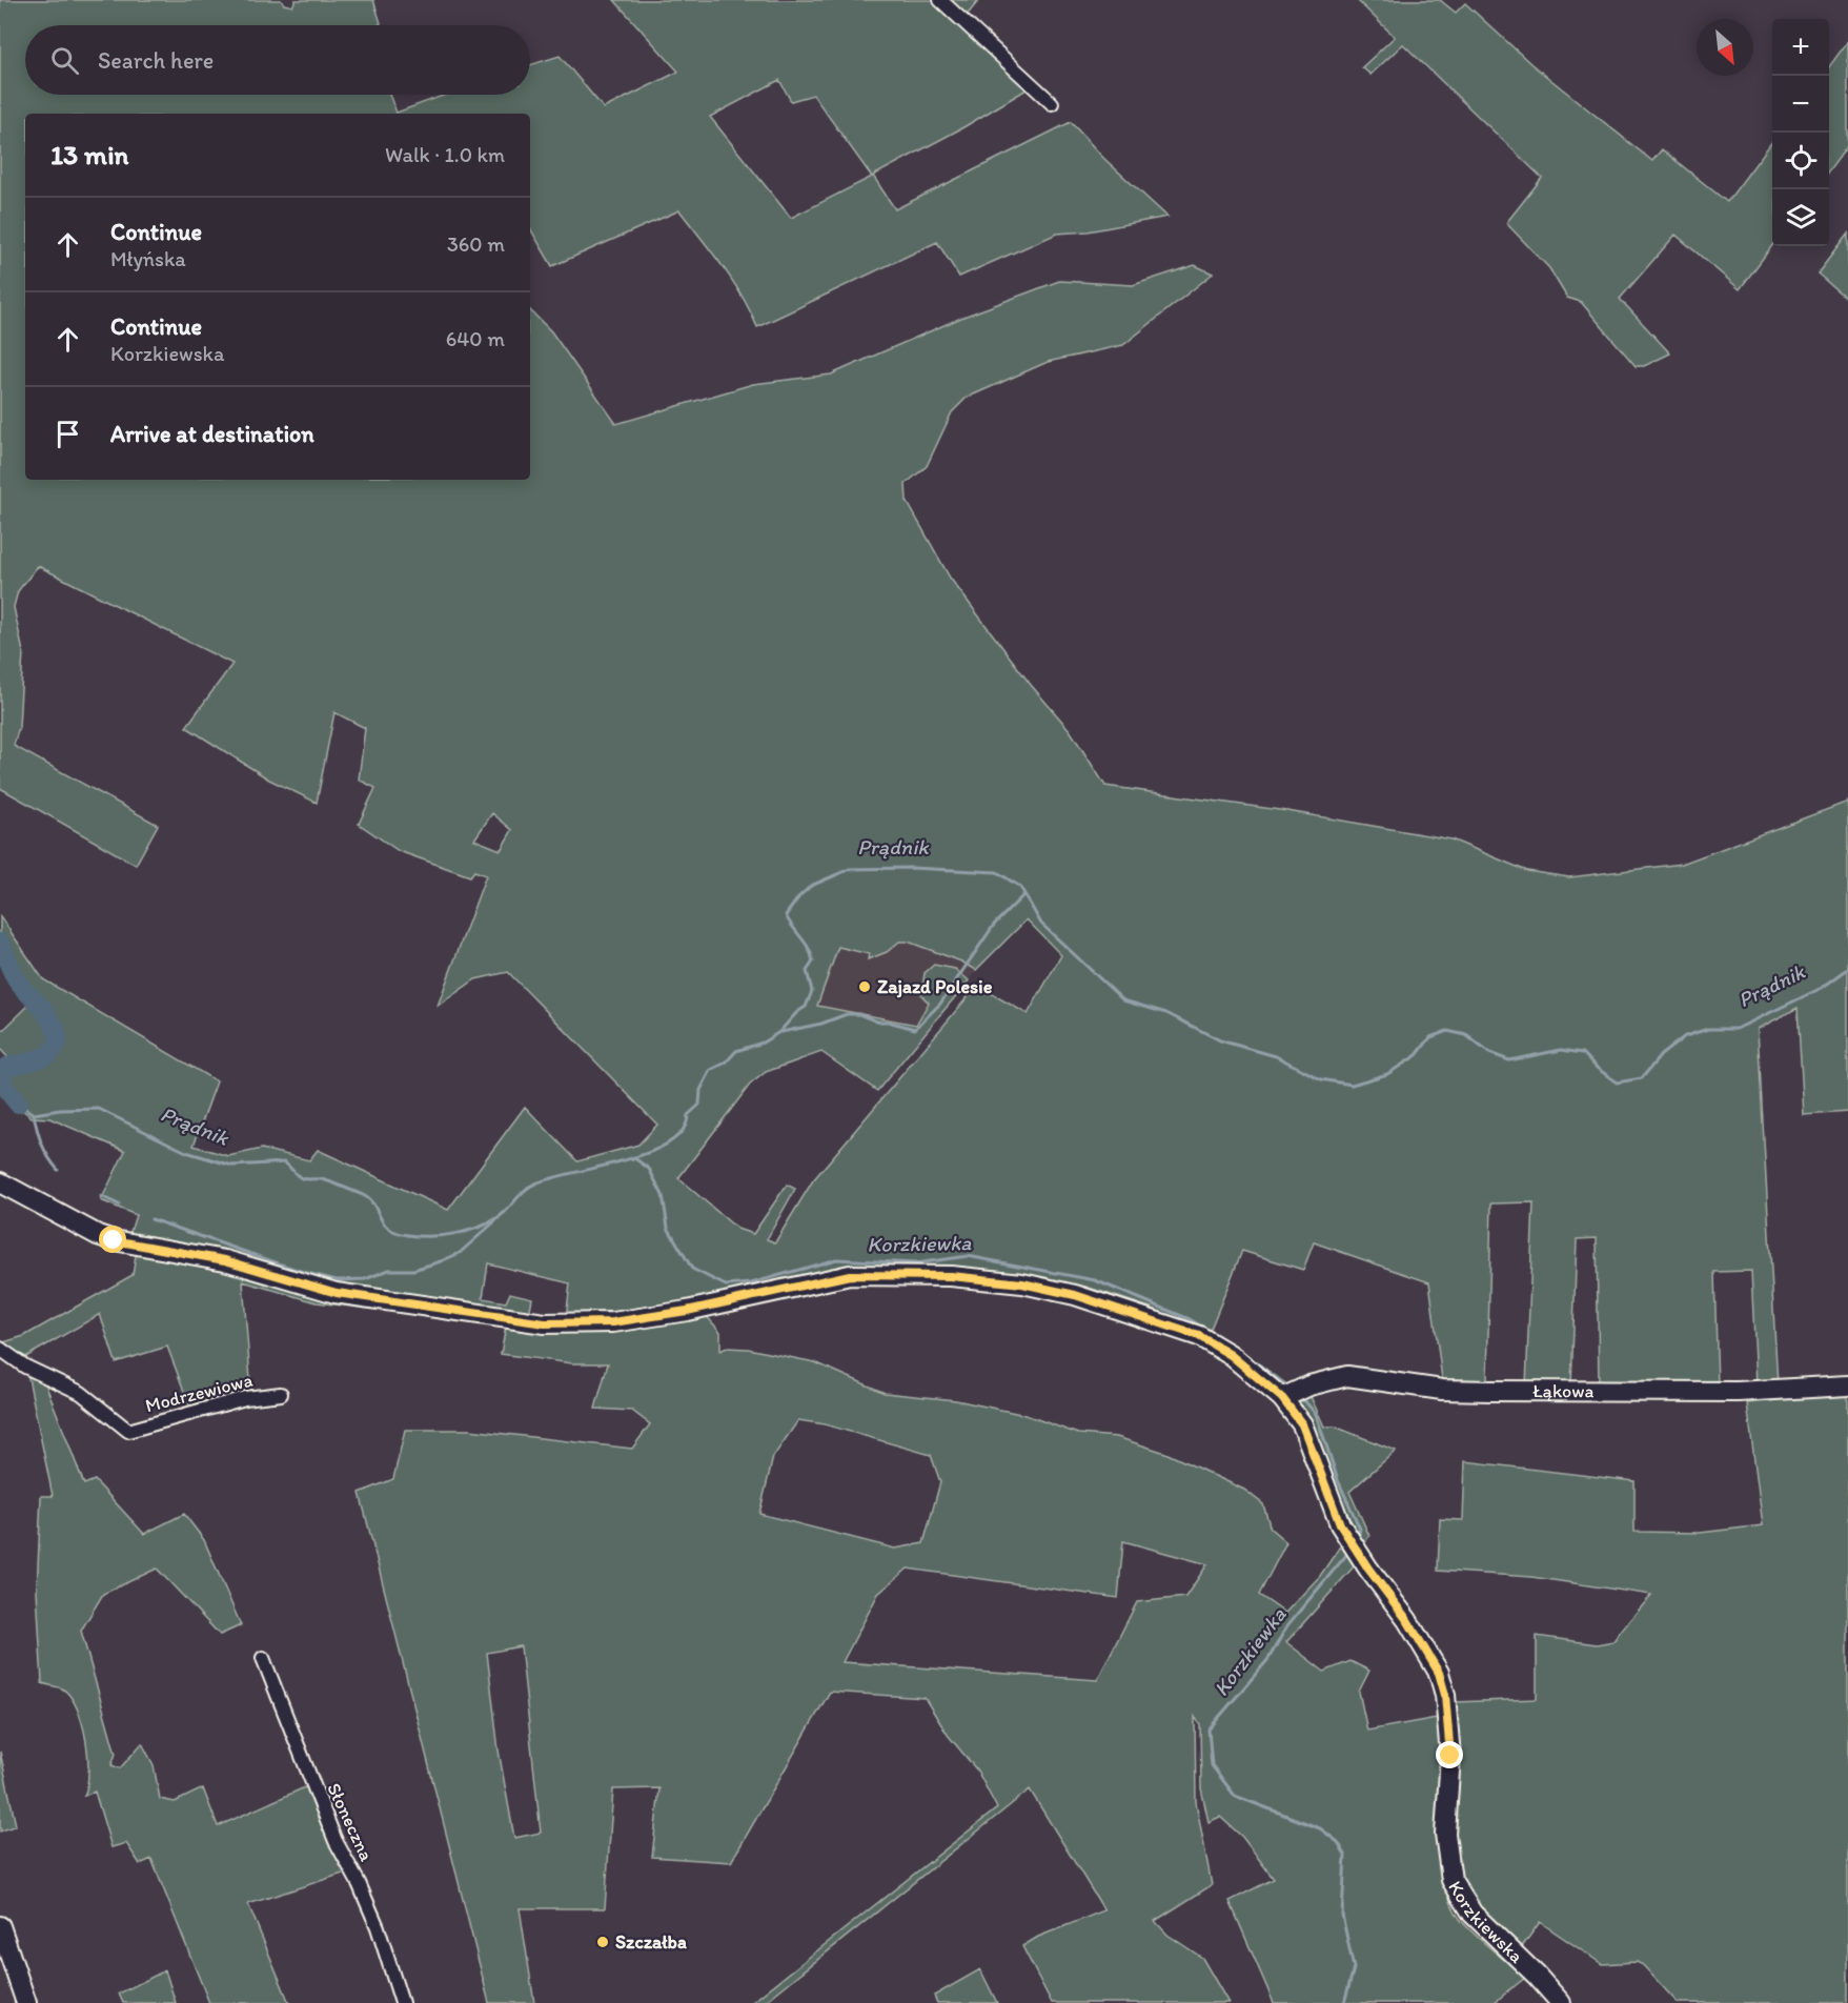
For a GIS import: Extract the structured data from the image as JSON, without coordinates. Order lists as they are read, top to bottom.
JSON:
{
  "streets": {
    "street": [
      "Łąkowa",
      "Modrzewiowa",
      "Słoneczna",
      "Korzkiewska"
    ]
  },
  "crossings": [
    ["Łąkowa", "Korzkiewska"]
  ],
  "water": ["Prądnik", "Korzkiewka"],
  "places": ["Zajazd Polesie", "Szczałba"],
  "north": "bottom right",
  "page": {
    "map_buttons": ["+", "−"],
    "search": "Search here",
    "heading": ["13 min", "Walk · 1.0 km"],
    "list": [
      ["Continue", "Młyńska", "360 m"],
      ["Continue", "Korzkiewska", "640 m"],
      "Arrive at destination"
    ]
  }
}
